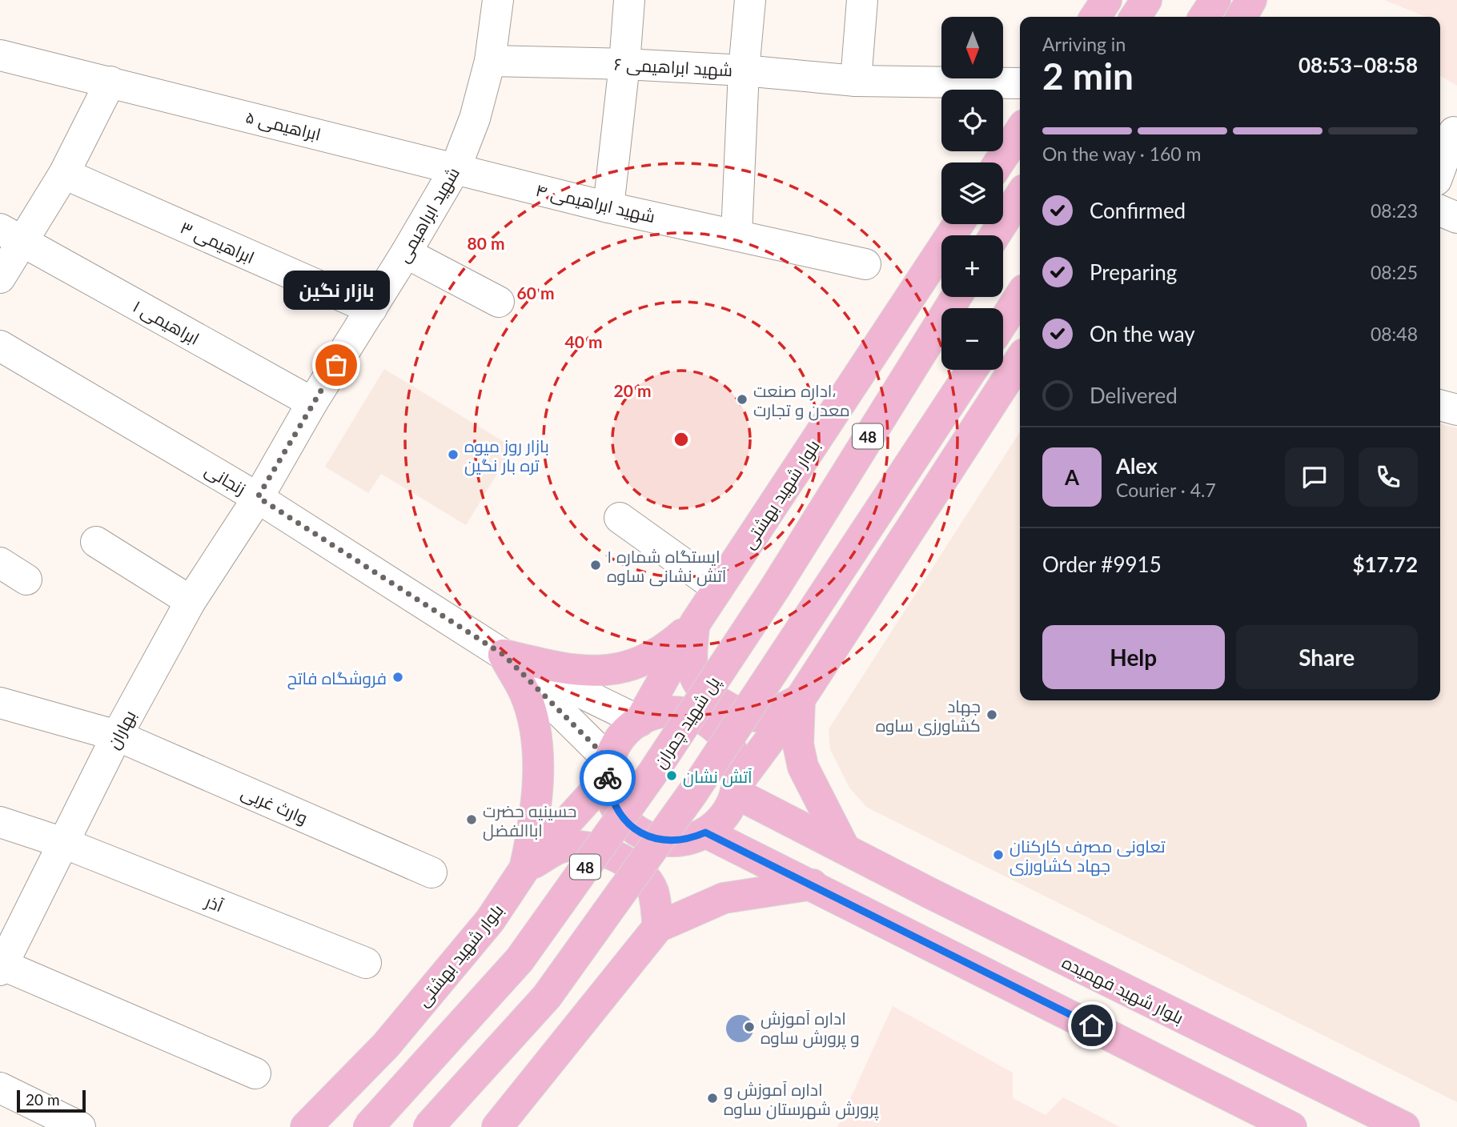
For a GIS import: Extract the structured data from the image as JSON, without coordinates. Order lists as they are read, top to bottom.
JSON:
{
  "streets": {
    "main road": [
      "48",
      "بلوار شهید بهشتی",
      "پل شهید چمران",
      "بلوار شهید فهمیده"
    ],
    "street": [
      "شهید ابراهیمی ۶",
      "ابراهیمی ۵",
      "شهید ابراهیمی ۴",
      "شهید ابراهیمی",
      "ابراهیمی ۳",
      "ابراهیمی ۱",
      "زنجانی",
      "بهاران",
      "وارث غربی",
      "آذر"
    ]
  },
  "crossings": [
    ["شهید ابراهیمی ۶", "شهید ابراهیمی"],
    ["ابراهیمی ۵", "شهید ابراهیمی ۴"],
    ["ابراهیمی ۵", "شهید ابراهیمی"],
    ["شهید ابراهیمی ۴", "شهید ابراهیمی"],
    ["شهید ابراهیمی", "ابراهیمی ۳"],
    ["شهید ابراهیمی", "ابراهیمی ۱"],
    ["شهید ابراهیمی", "زنجانی"],
    ["شهید ابراهیمی", "بهاران"],
    ["زنجانی", "بهاران"],
    ["بلوار شهید بهشتی", "بلوار شهید فهمیده"],
    ["بهاران", "وارث غربی"],
    ["بهاران", "آذر"]
  ],
  "places": [
    "بازار نگین",
    "اداره صنعت، معدن و تجارت",
    "بازار روز میوه تره بار نگین",
    "ایستگاه شماره ۱ آتش نشانی ساوه",
    "فروشگاه فاتح",
    "جهاد کشاورزی ساوه",
    "آتش نشان",
    "حسینیه حضرت اباالفضل",
    "تعاونی مصرف کارکنان جهاد کشاورزی",
    "اداره آموزش و پرورش ساوه",
    "اداره آموزش و پرورش شهرستان ساوه"
  ],
  "scale_bar": "20 m",
  "north": "bottom",
  "page": {
    "map_buttons": ["+", "−"],
    "heading": ["2 min", "Arriving in", "08:53–08:58"],
    "panel": [
      "Alex",
      "Courier · 4.7",
      "Order #9915",
      "$17.72"
    ],
    "bar": "On the way · 160 m",
    "list": [
      ["Confirmed", "08:23"],
      ["Preparing", "08:25"],
      ["On the way", "08:48"],
      "Delivered"
    ],
    "bubble": "بازار نگین",
    "round": "A",
    "buttons": ["Help", "Share"],
    "scale": "20 m"
  },
  "rings": [
    "80 m",
    "60 m",
    "40 m",
    "20 m"
  ]
}
